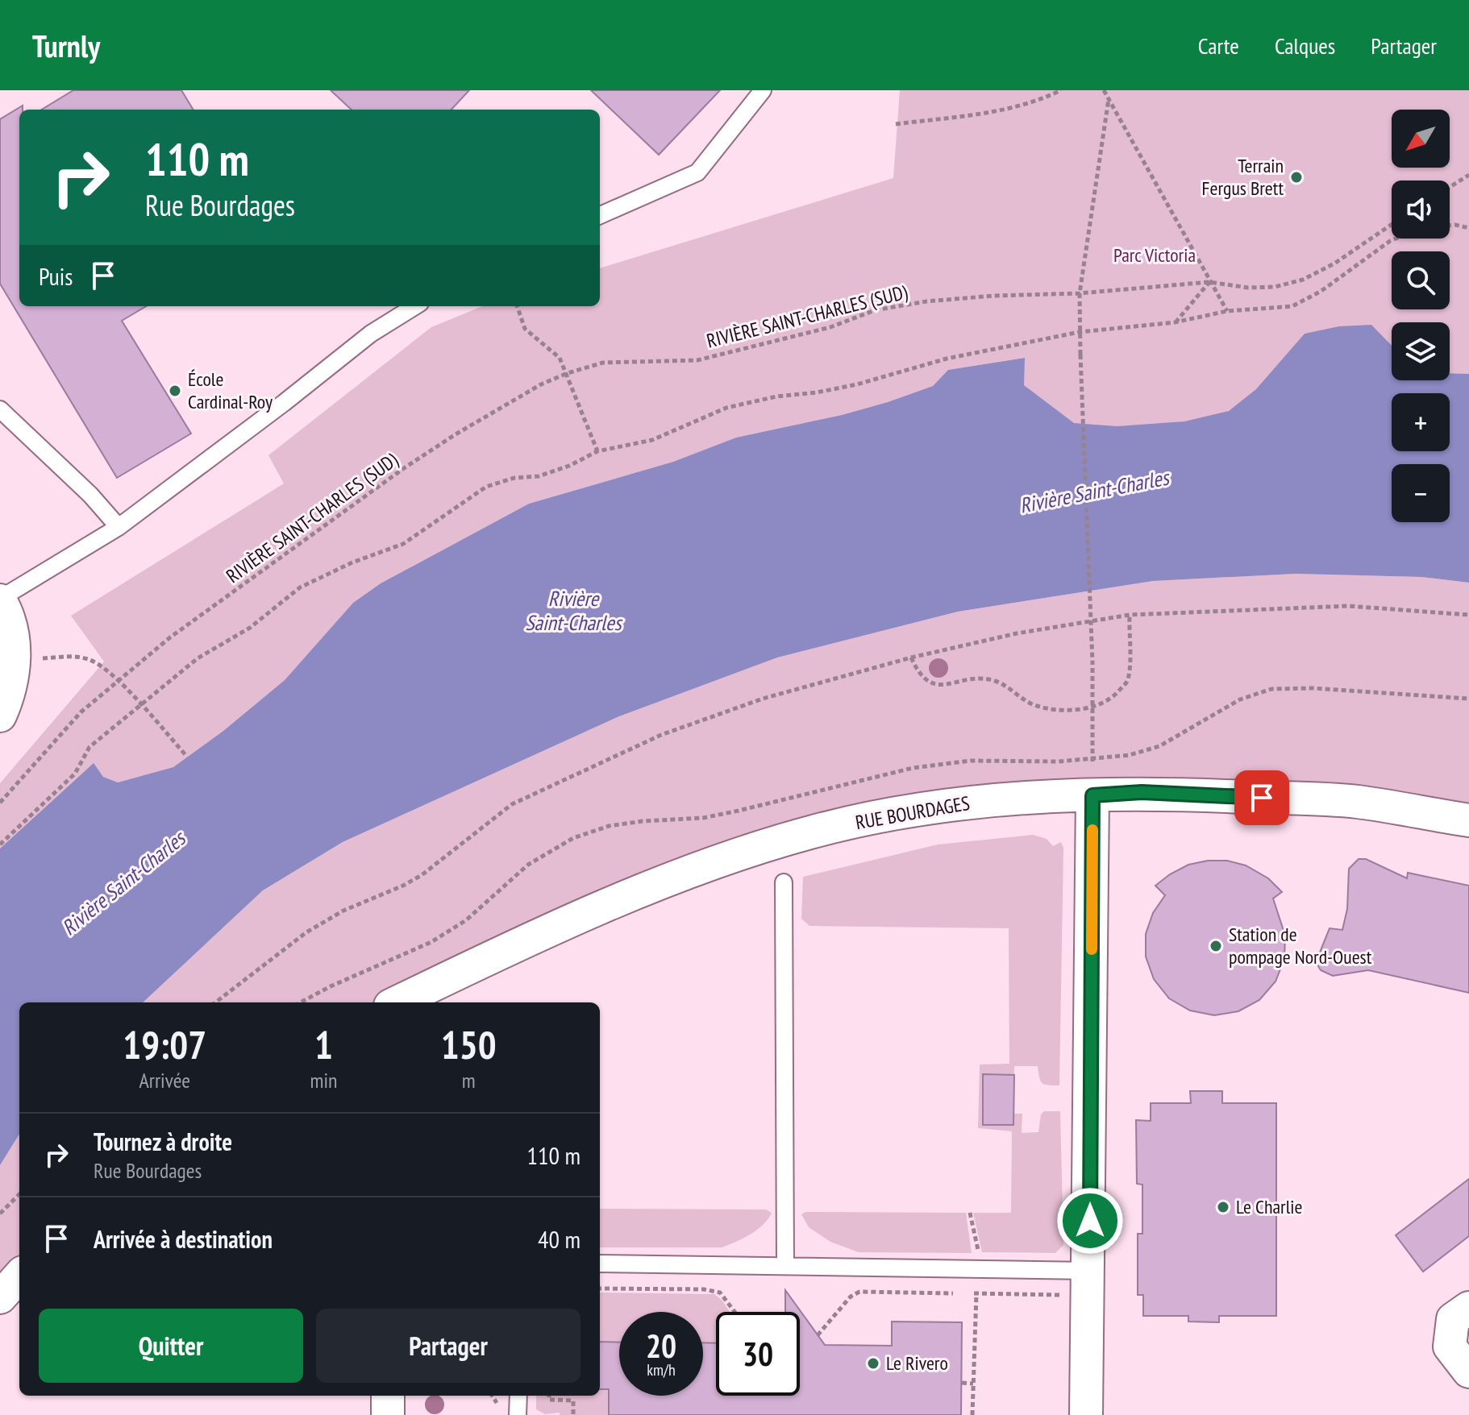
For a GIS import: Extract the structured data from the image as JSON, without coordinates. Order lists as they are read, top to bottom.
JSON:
{
  "streets": {
    "street": ["RUE BOURDAGES"],
    "path": ["RIVIÈRE SAINT-CHARLES (SUD)"]
  },
  "water": ["Rivière Saint-Charles"],
  "parks": ["Parc Victoria"],
  "places": [
    "Terrain Fergus Brett",
    "École Cardinal-Roy",
    "Station de pompage Nord-Ouest",
    "Le Charlie",
    "Le Rivero"
  ],
  "north": "bottom left",
  "page": {
    "header": "Turnly",
    "nav": ["Carte", "Calques", "Partager"],
    "map_buttons": ["+", "−"],
    "turn": ["110 m", "Rue Bourdages"],
    "then": "Puis",
    "eta": [
      "19:07",
      "Arrivée",
      "1",
      "min",
      "150",
      "m"
    ],
    "list": [
      {
        "name": "Tournez à droite",
        "note": "Rue Bourdages",
        "value": "110 m"
      },
      {
        "name": "Arrivée à destination",
        "value": "40 m"
      }
    ],
    "buttons": ["Quitter", "Partager"],
    "speed": "20 km/h",
    "limit": "30"
  }
}
